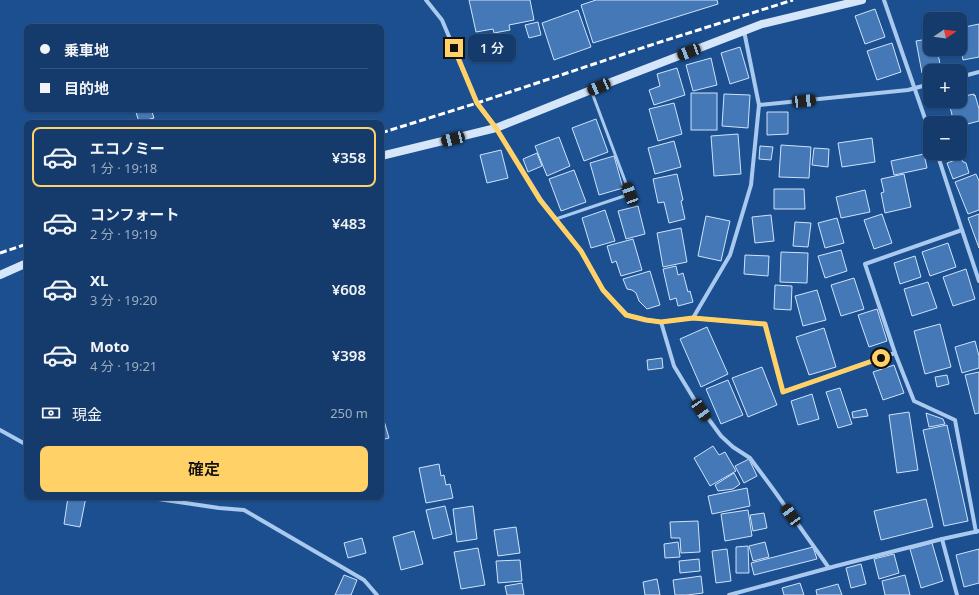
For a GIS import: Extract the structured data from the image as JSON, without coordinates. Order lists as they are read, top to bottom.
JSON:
{
  "north": "right",
  "page": {
    "map_buttons": ["+", "−"],
    "banner": ["乗車地", "目的地"],
    "bubble": "1 分",
    "list": [
      {
        "name": "エコノミー",
        "note": "1 分 · 19:18",
        "value": "¥358"
      },
      {
        "name": "コンフォート",
        "note": "2 分 · 19:19",
        "value": "¥483"
      },
      {
        "name": "XL",
        "note": "3 分 · 19:20",
        "value": "¥608"
      },
      {
        "name": "Moto",
        "note": "4 分 · 19:21",
        "value": "¥398"
      }
    ],
    "pay": ["現金", "250 m"],
    "buttons": "確定"
  }
}
